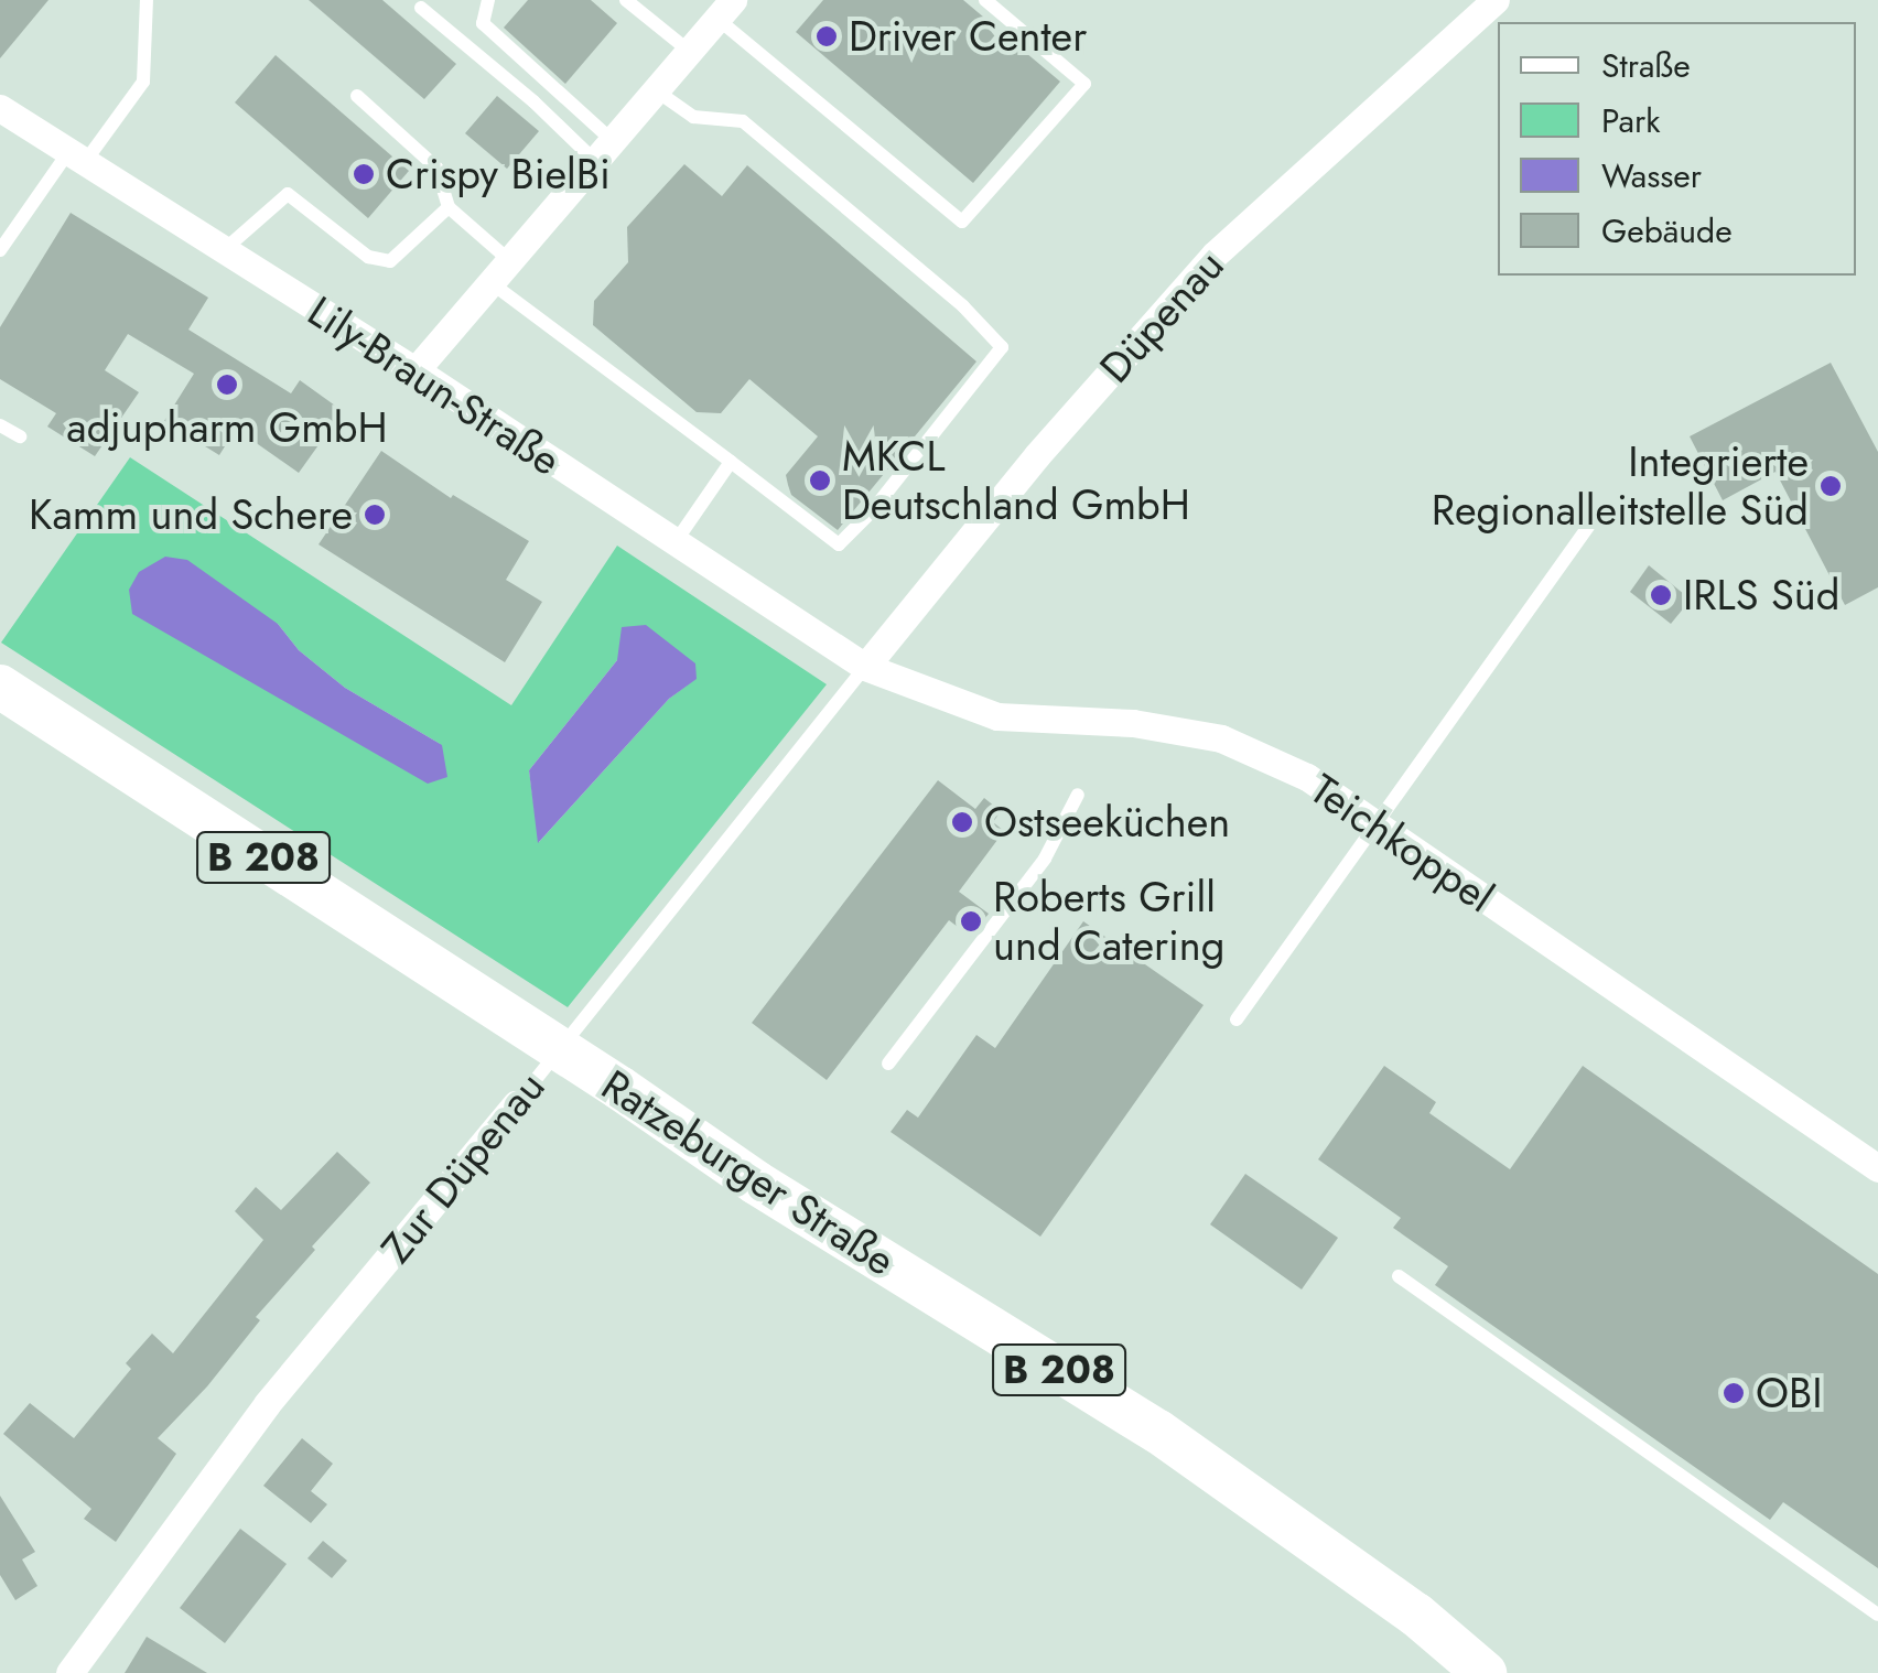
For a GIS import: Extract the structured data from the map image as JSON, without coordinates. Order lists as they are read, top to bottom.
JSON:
{
  "streets": {
    "main road": ["B 208", "Ratzeburger Straße"],
    "street": [
      "Düpenau",
      "Lily-Braun-Straße",
      "Teichkoppel",
      "Zur Düpenau"
    ]
  },
  "crossings": [
    ["Düpenau", "Lily-Braun-Straße"],
    ["Düpenau", "Teichkoppel"],
    ["Düpenau", "Zur Düpenau"],
    ["Lily-Braun-Straße", "Teichkoppel"],
    ["Lily-Braun-Straße", "Zur Düpenau"],
    ["Teichkoppel", "Zur Düpenau"]
  ],
  "places": [
    "Driver Center",
    "Crispy BielBi",
    "adjupharm GmbH",
    "MKCL Deutschland GmbH",
    "Integrierte Regionalleitstelle Süd",
    "Kamm und Schere",
    "IRLS Süd",
    "Ostseeküchen",
    "Roberts Grill und Catering",
    "OBI"
  ],
  "legend": [
    "Straße",
    "Park",
    "Wasser",
    "Gebäude"
  ]
}
